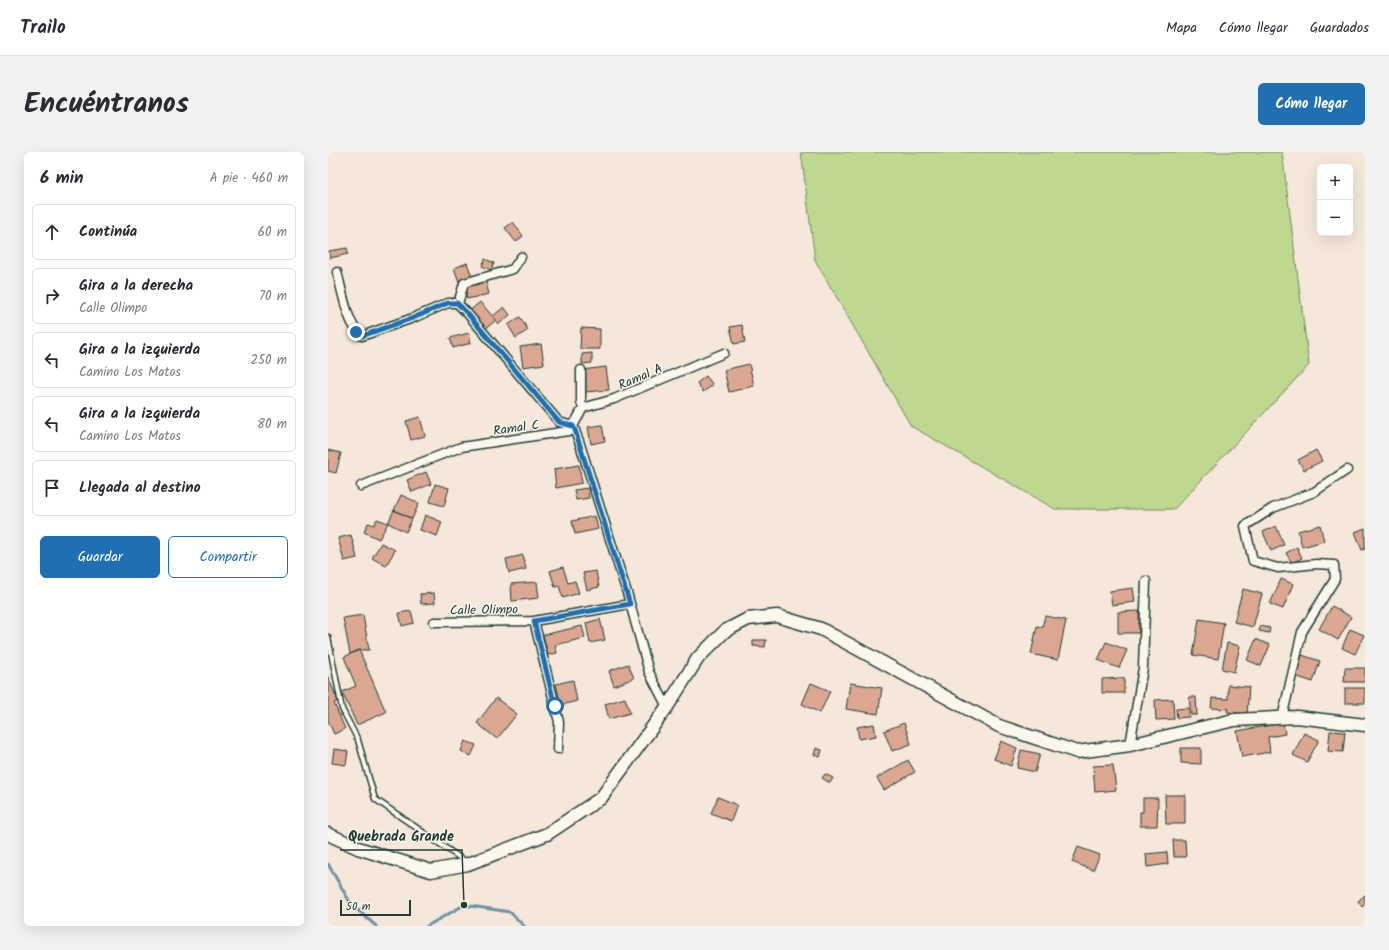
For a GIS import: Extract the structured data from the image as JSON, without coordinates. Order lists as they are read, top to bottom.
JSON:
{
  "streets": {
    "street": ["Ramal A", "Ramal C", "Calle Olimpo"]
  },
  "places": ["Quebrada Grande"],
  "scale_bar": "50 m",
  "page": {
    "header": "Trailo",
    "nav": ["Mapa", "Cómo llegar", "Guardados"],
    "title": "Encuéntranos",
    "buttons": [
      "Cómo llegar",
      ["Guardar", "Compartir"]
    ],
    "heading": ["6 min", "A pie · 460 m"],
    "map_buttons": ["+", "−"],
    "list": [
      ["Continúa", "60 m"],
      ["Gira a la derecha", "Calle Olimpo", "70 m"],
      ["Gira a la izquierda", "Camino Los Matos", "250 m"],
      ["Gira a la izquierda", "Camino Los Matos", "80 m"],
      "Llegada al destino"
    ],
    "scale": "50 m"
  }
}
